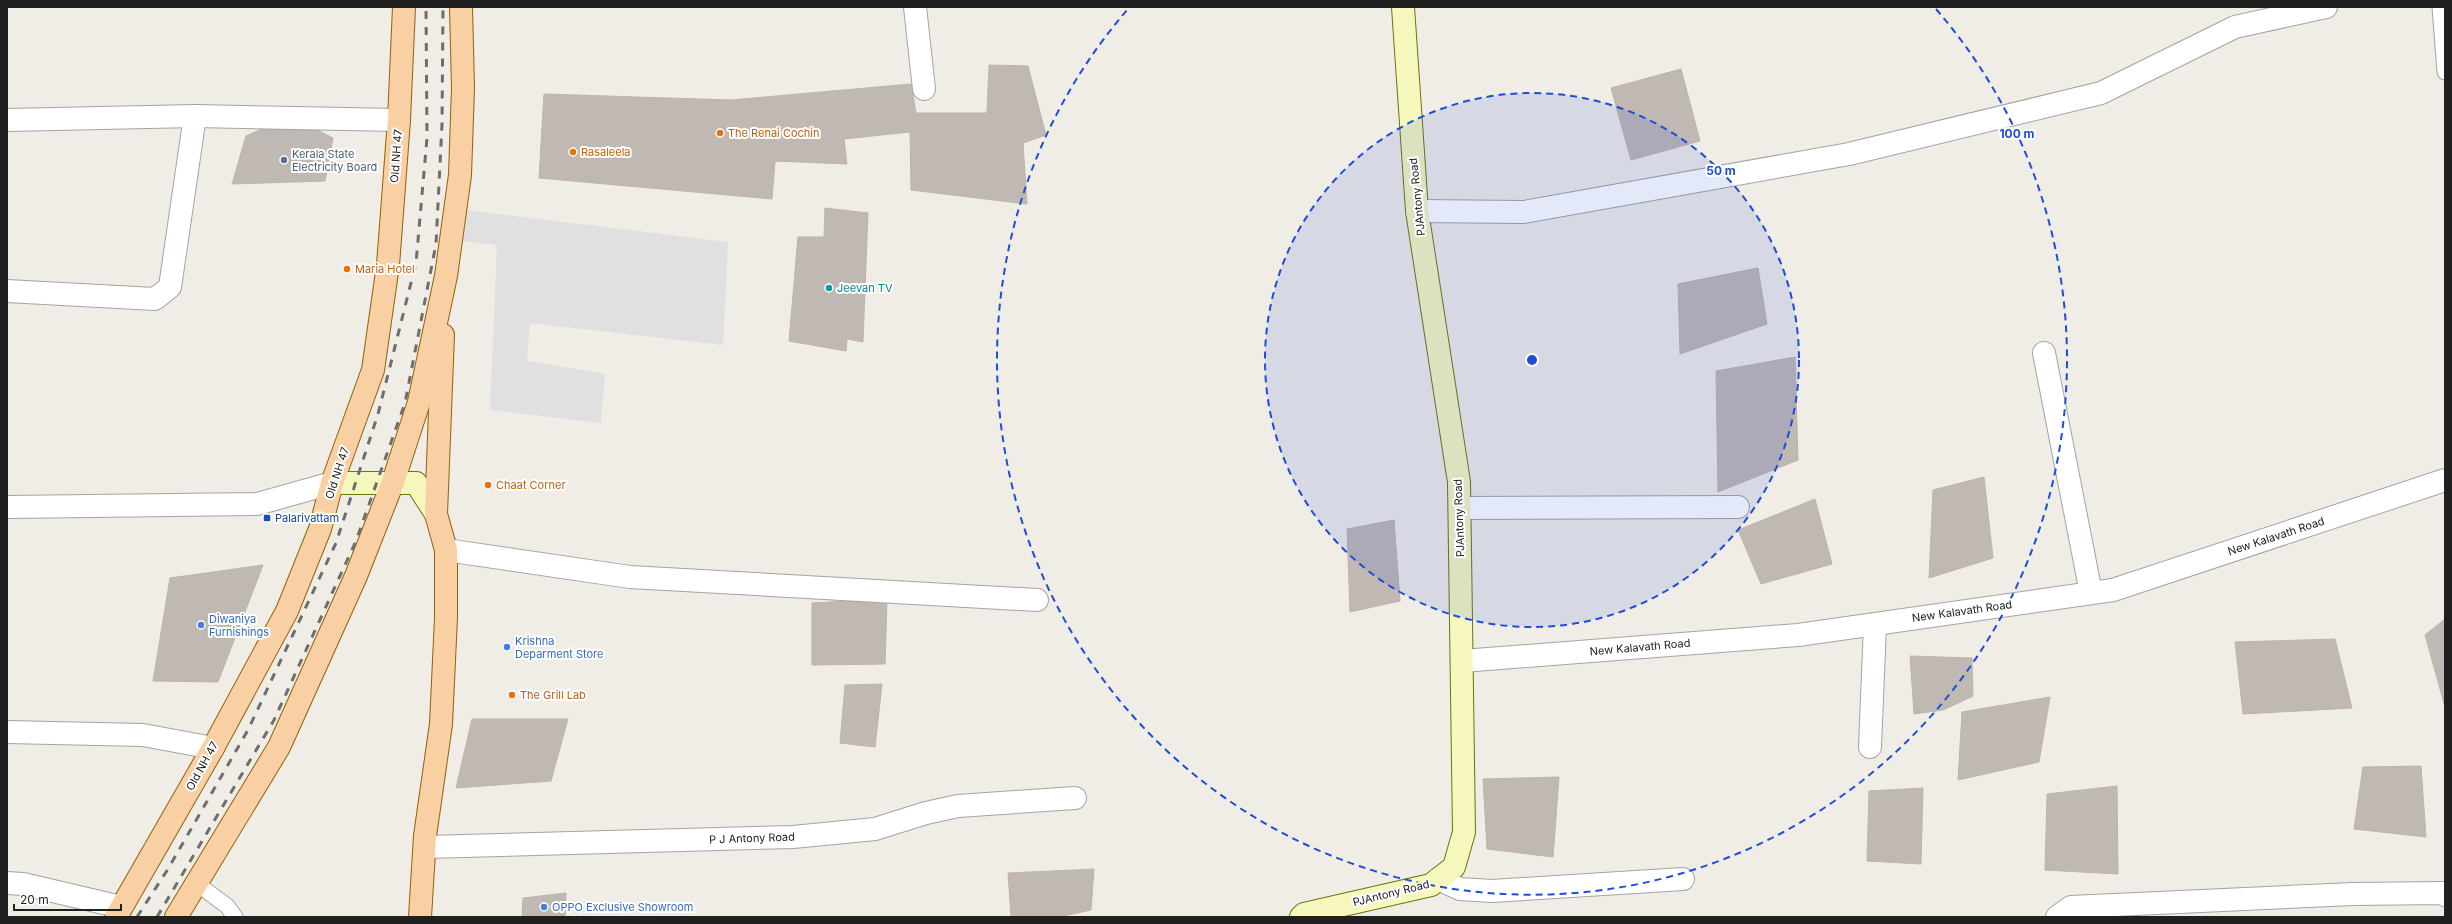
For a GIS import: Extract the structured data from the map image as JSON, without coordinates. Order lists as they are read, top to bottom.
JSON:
{
  "streets": {
    "main road": ["Old NH 47"],
    "street": ["PJAntony Road", "New Kalavath Road", "P J Antony Road"]
  },
  "crossings": [
    ["PJAntony Road", "New Kalavath Road"]
  ],
  "places": {
    "other": [
      "The Renai Cochin",
      "Rasaleela",
      "Kerala State Electricity Board",
      "Maria Hotel",
      "Jeevan TV",
      "Chaat Corner",
      "Diwaniya Furnishings",
      "Krishna Deparment Store",
      "The Grill Lab",
      "OPPO Exclusive Showroom"
    ],
    "transit": ["Palarivattam"]
  },
  "scale_bar": "20 m",
  "rings": ["100 m", "50 m"]
}
